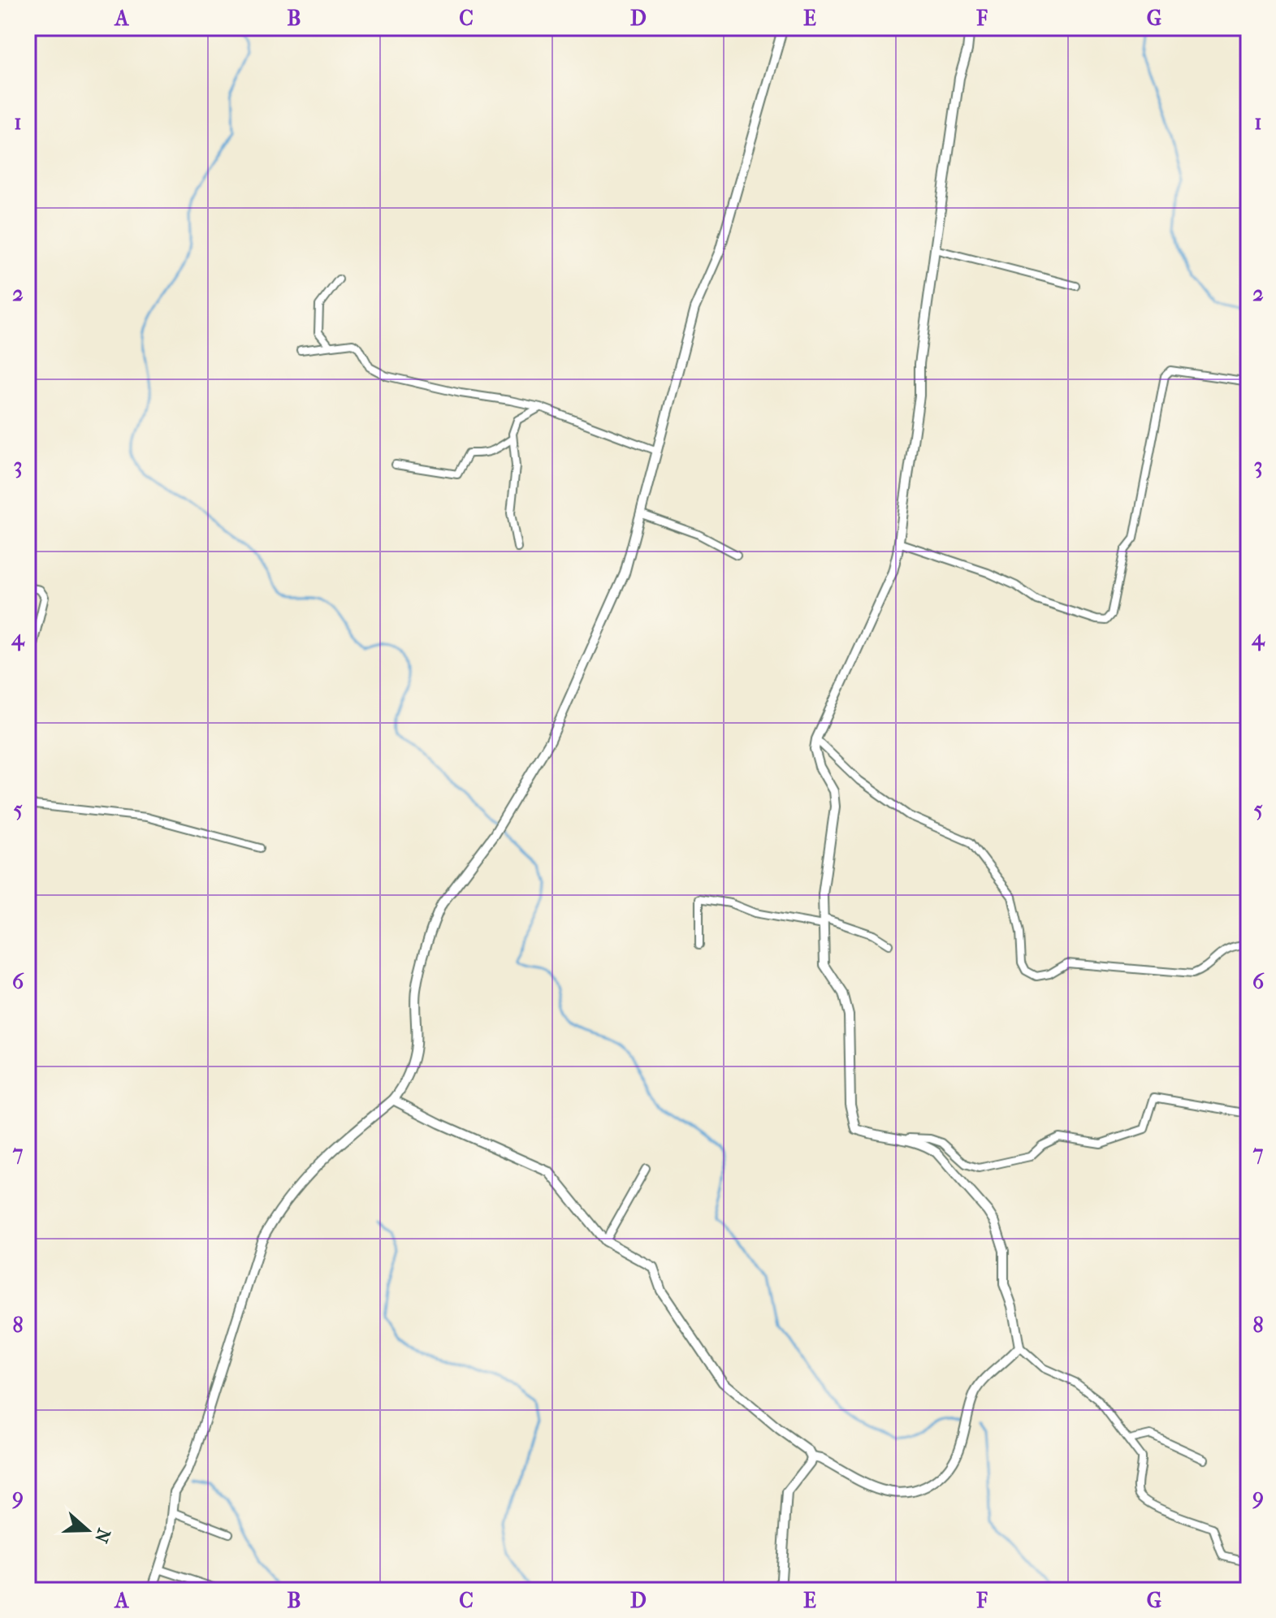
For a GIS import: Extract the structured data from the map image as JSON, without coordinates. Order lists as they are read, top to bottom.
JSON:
{
  "north": "right",
  "grid": {
    "columns": [
      "A",
      "B",
      "C",
      "D",
      "E",
      "F",
      "G"
    ],
    "rows": [
      "1",
      "2",
      "3",
      "4",
      "5",
      "6",
      "7",
      "8",
      "9"
    ]
  }
}
